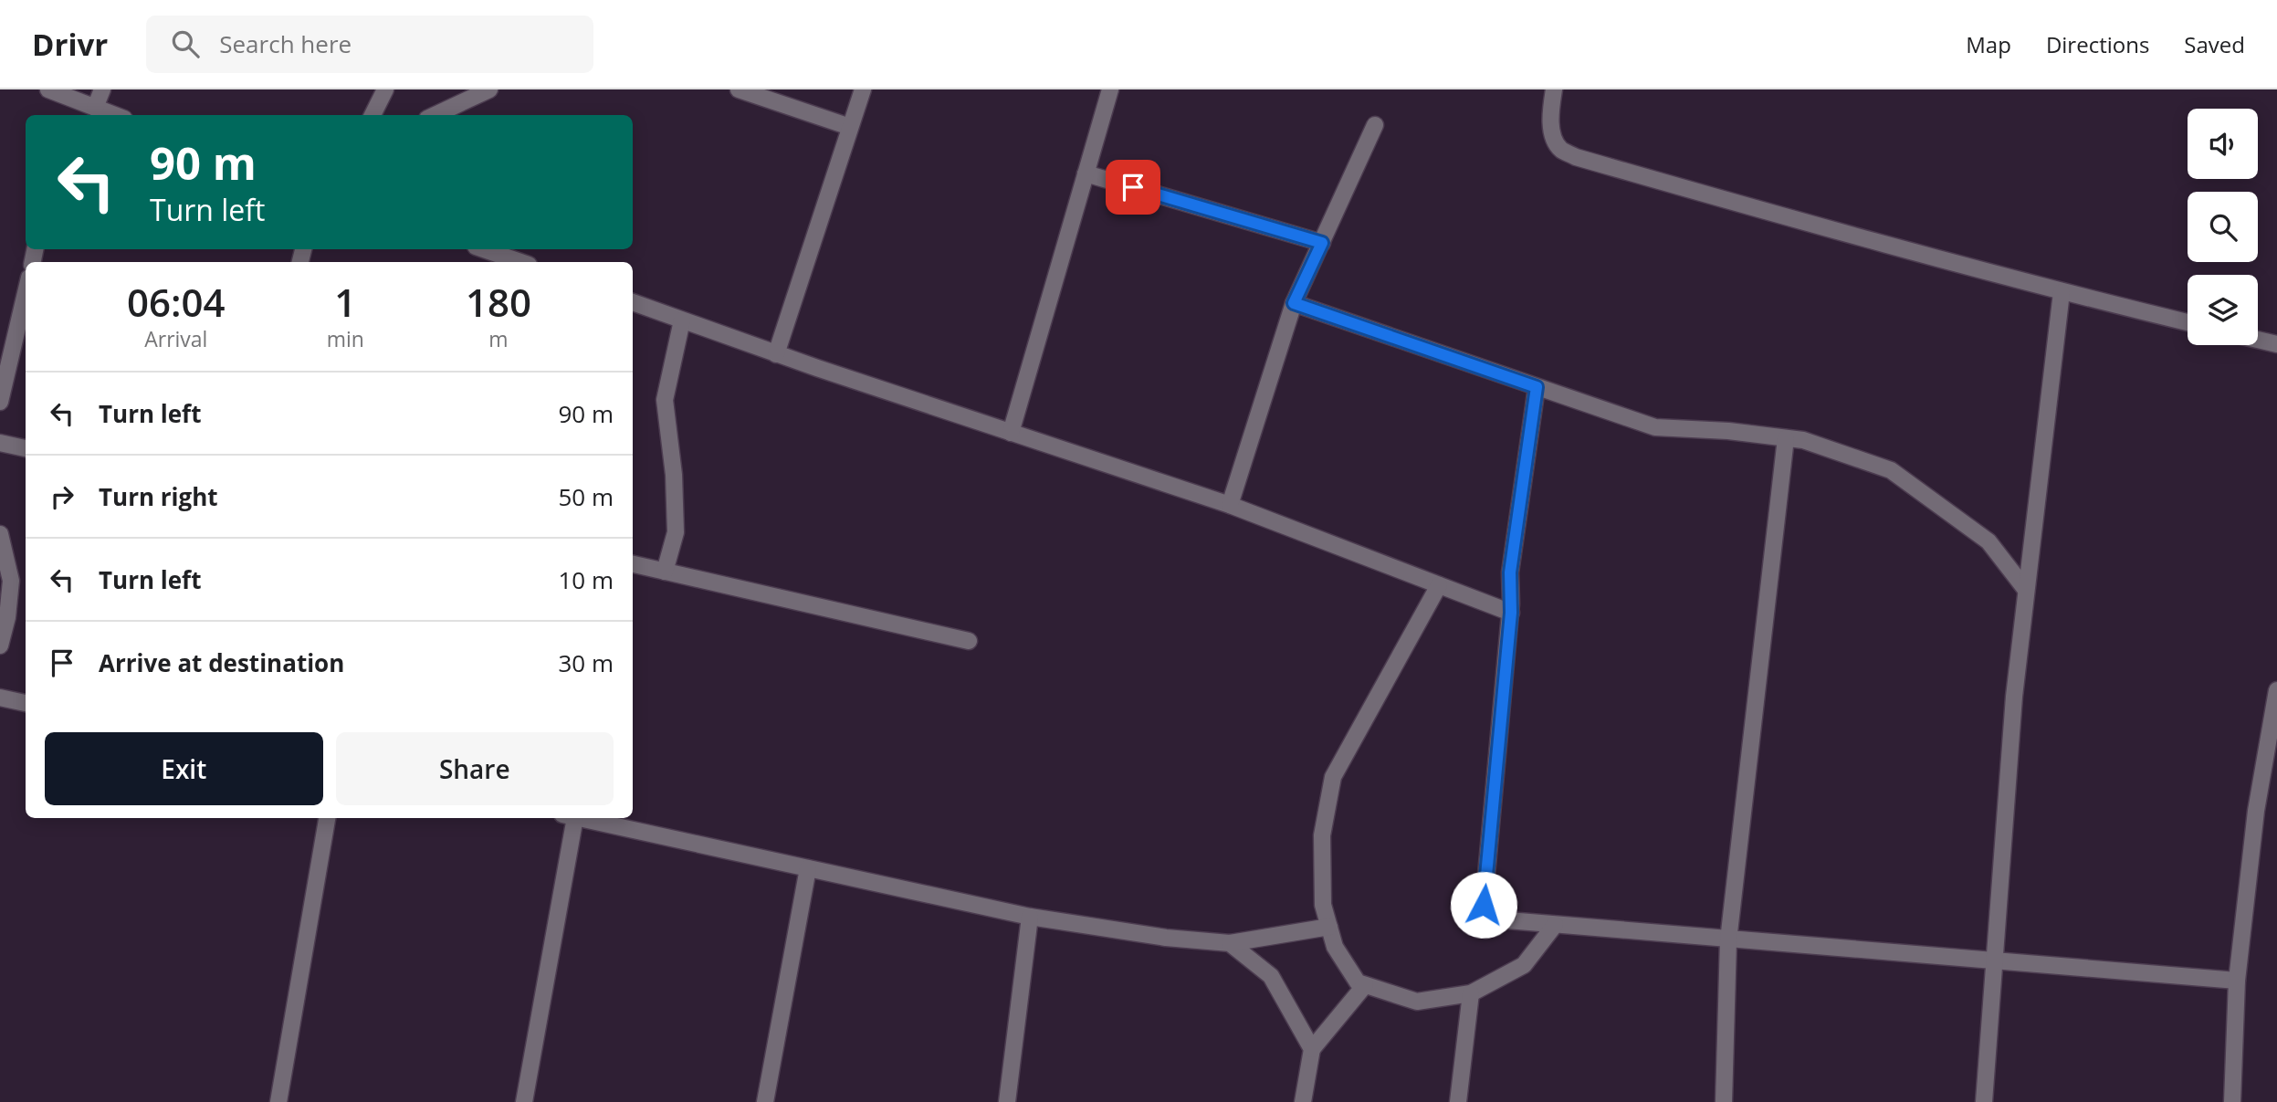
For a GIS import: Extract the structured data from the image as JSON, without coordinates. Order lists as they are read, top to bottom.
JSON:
{
  "page": {
    "header": "Drivr",
    "search": "Search here",
    "nav": ["Map", "Directions", "Saved"],
    "turn": ["90 m", "Turn left"],
    "eta": [
      "06:04",
      "Arrival",
      "1",
      "min",
      "180",
      "m"
    ],
    "list": [
      {
        "name": "Turn left",
        "value": "90 m"
      },
      {
        "name": "Turn right",
        "value": "50 m"
      },
      {
        "name": "Turn left",
        "value": "10 m"
      },
      {
        "name": "Arrive at destination",
        "value": "30 m"
      }
    ],
    "buttons": ["Exit", "Share"]
  }
}
